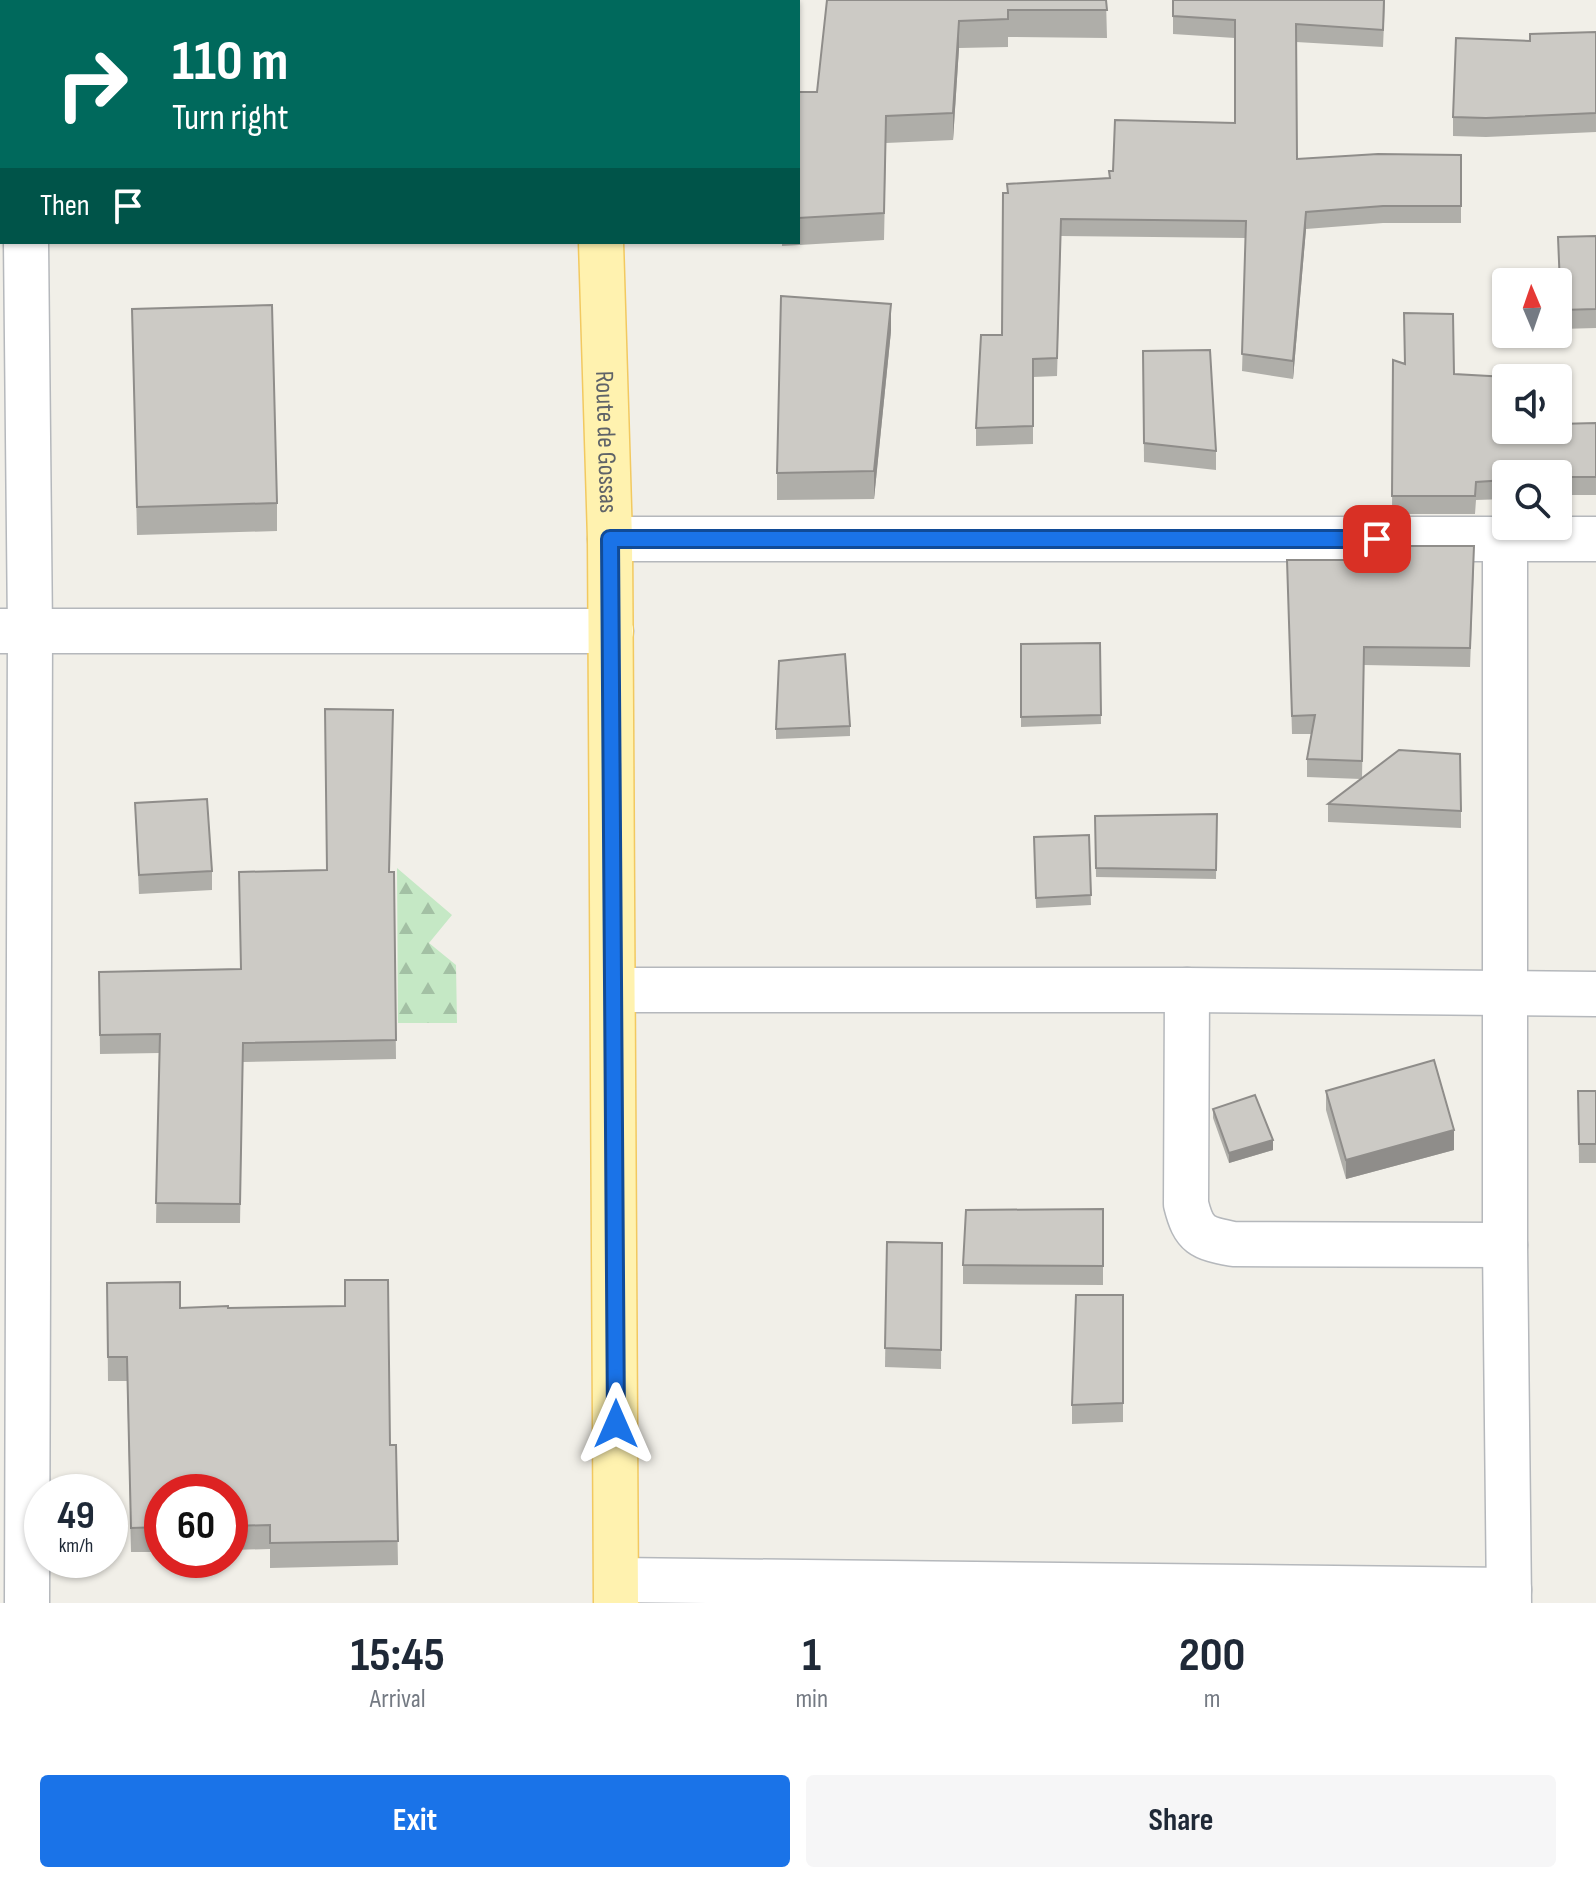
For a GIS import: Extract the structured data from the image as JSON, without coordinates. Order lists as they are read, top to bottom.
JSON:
{
  "streets": {
    "main road": ["Route de Gossas"]
  },
  "north": "top",
  "page": {
    "turn": ["110 m", "Turn right"],
    "then": "Then",
    "speed": "49 km/h",
    "limit": "60",
    "eta": [
      "15:45",
      "Arrival",
      "1",
      "min",
      "200",
      "m"
    ],
    "buttons": ["Exit", "Share"]
  }
}
